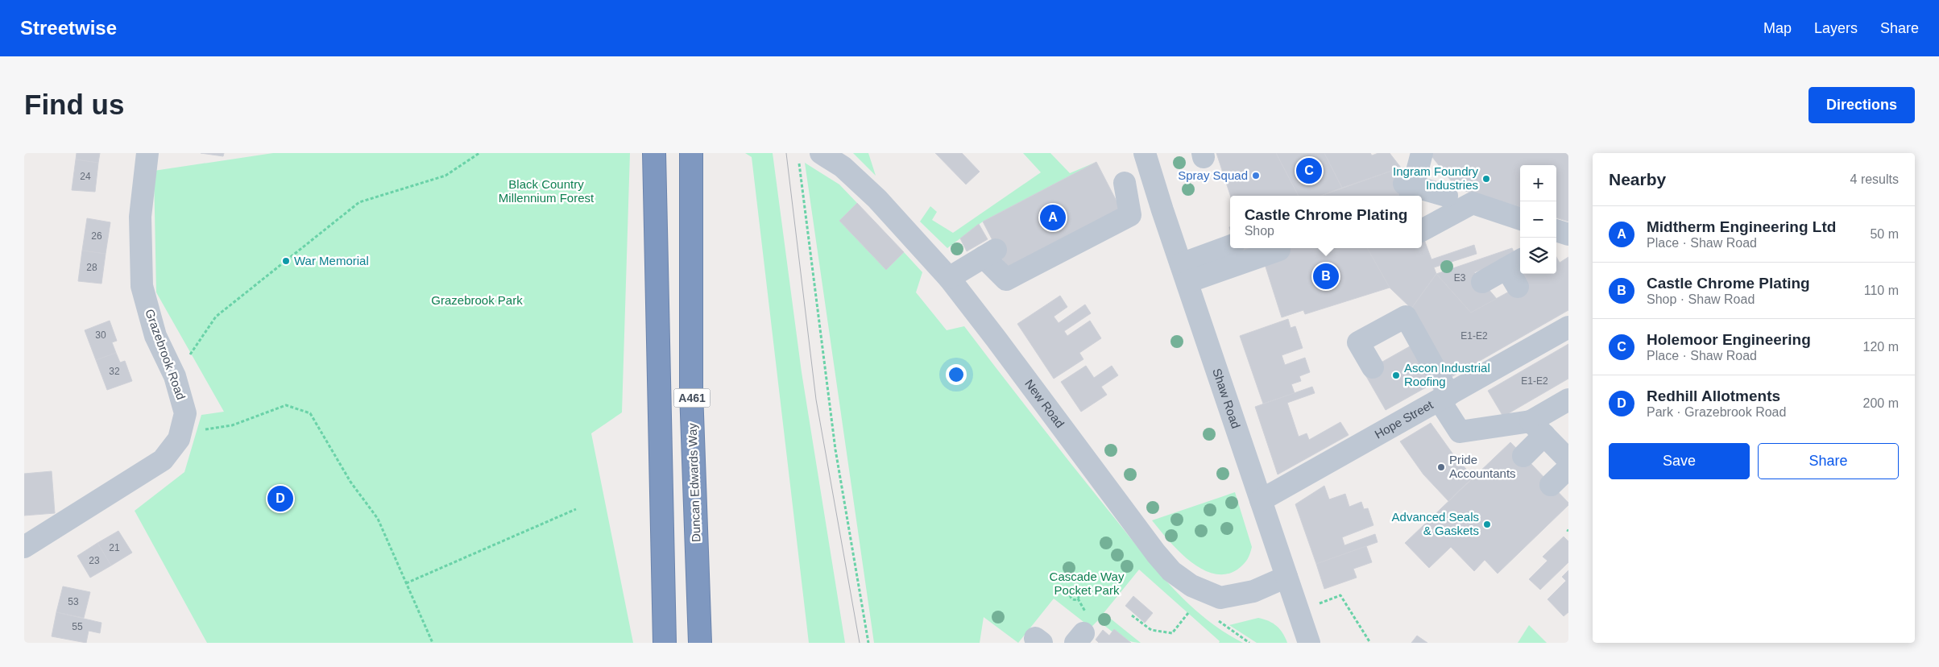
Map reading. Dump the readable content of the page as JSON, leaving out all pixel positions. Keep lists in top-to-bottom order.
{
  "streets": {
    "highway": ["A461", "Duncan Edwards Way"],
    "street": [
      "Grazebrook Road",
      "Shaw Road",
      "New Road",
      "Hope Street"
    ]
  },
  "crossings": [
    ["Shaw Road", "New Road"],
    ["Shaw Road", "Hope Street"]
  ],
  "parks": ["Black Country Millennium Forest", "Grazebrook Park", "Cascade Way Pocket Park"],
  "places": [
    "Spray Squad",
    "Ingram Foundry Industries",
    "War Memorial",
    "Ascon Industrial Roofing",
    "Pride Accountants",
    "Advanced Seals & Gaskets"
  ],
  "house_numbers": [
    "24",
    "26",
    "28",
    "E3",
    "30",
    "E1-E2",
    "32",
    "E1-E2",
    "21",
    "23",
    "53",
    "55"
  ],
  "page": {
    "header": "Streetwise",
    "nav": ["Map", "Layers", "Share"],
    "buttons": [
      "Directions",
      ["Save", "Share"]
    ],
    "title": "Find us",
    "heading": ["Nearby", "4 results"],
    "pins": [
      "C",
      "A",
      "B",
      "D"
    ],
    "map_buttons": ["+", "−"],
    "popup": ["Castle Chrome Plating", "Shop"],
    "list": [
      {
        "mark": "A",
        "name": "Midtherm Engineering Ltd",
        "note": "Place · Shaw Road",
        "value": "50 m"
      },
      {
        "mark": "B",
        "name": "Castle Chrome Plating",
        "note": "Shop · Shaw Road",
        "value": "110 m"
      },
      {
        "mark": "C",
        "name": "Holemoor Engineering",
        "note": "Place · Shaw Road",
        "value": "120 m"
      },
      {
        "mark": "D",
        "name": "Redhill Allotments",
        "note": "Park · Grazebrook Road",
        "value": "200 m"
      }
    ]
  }
}
